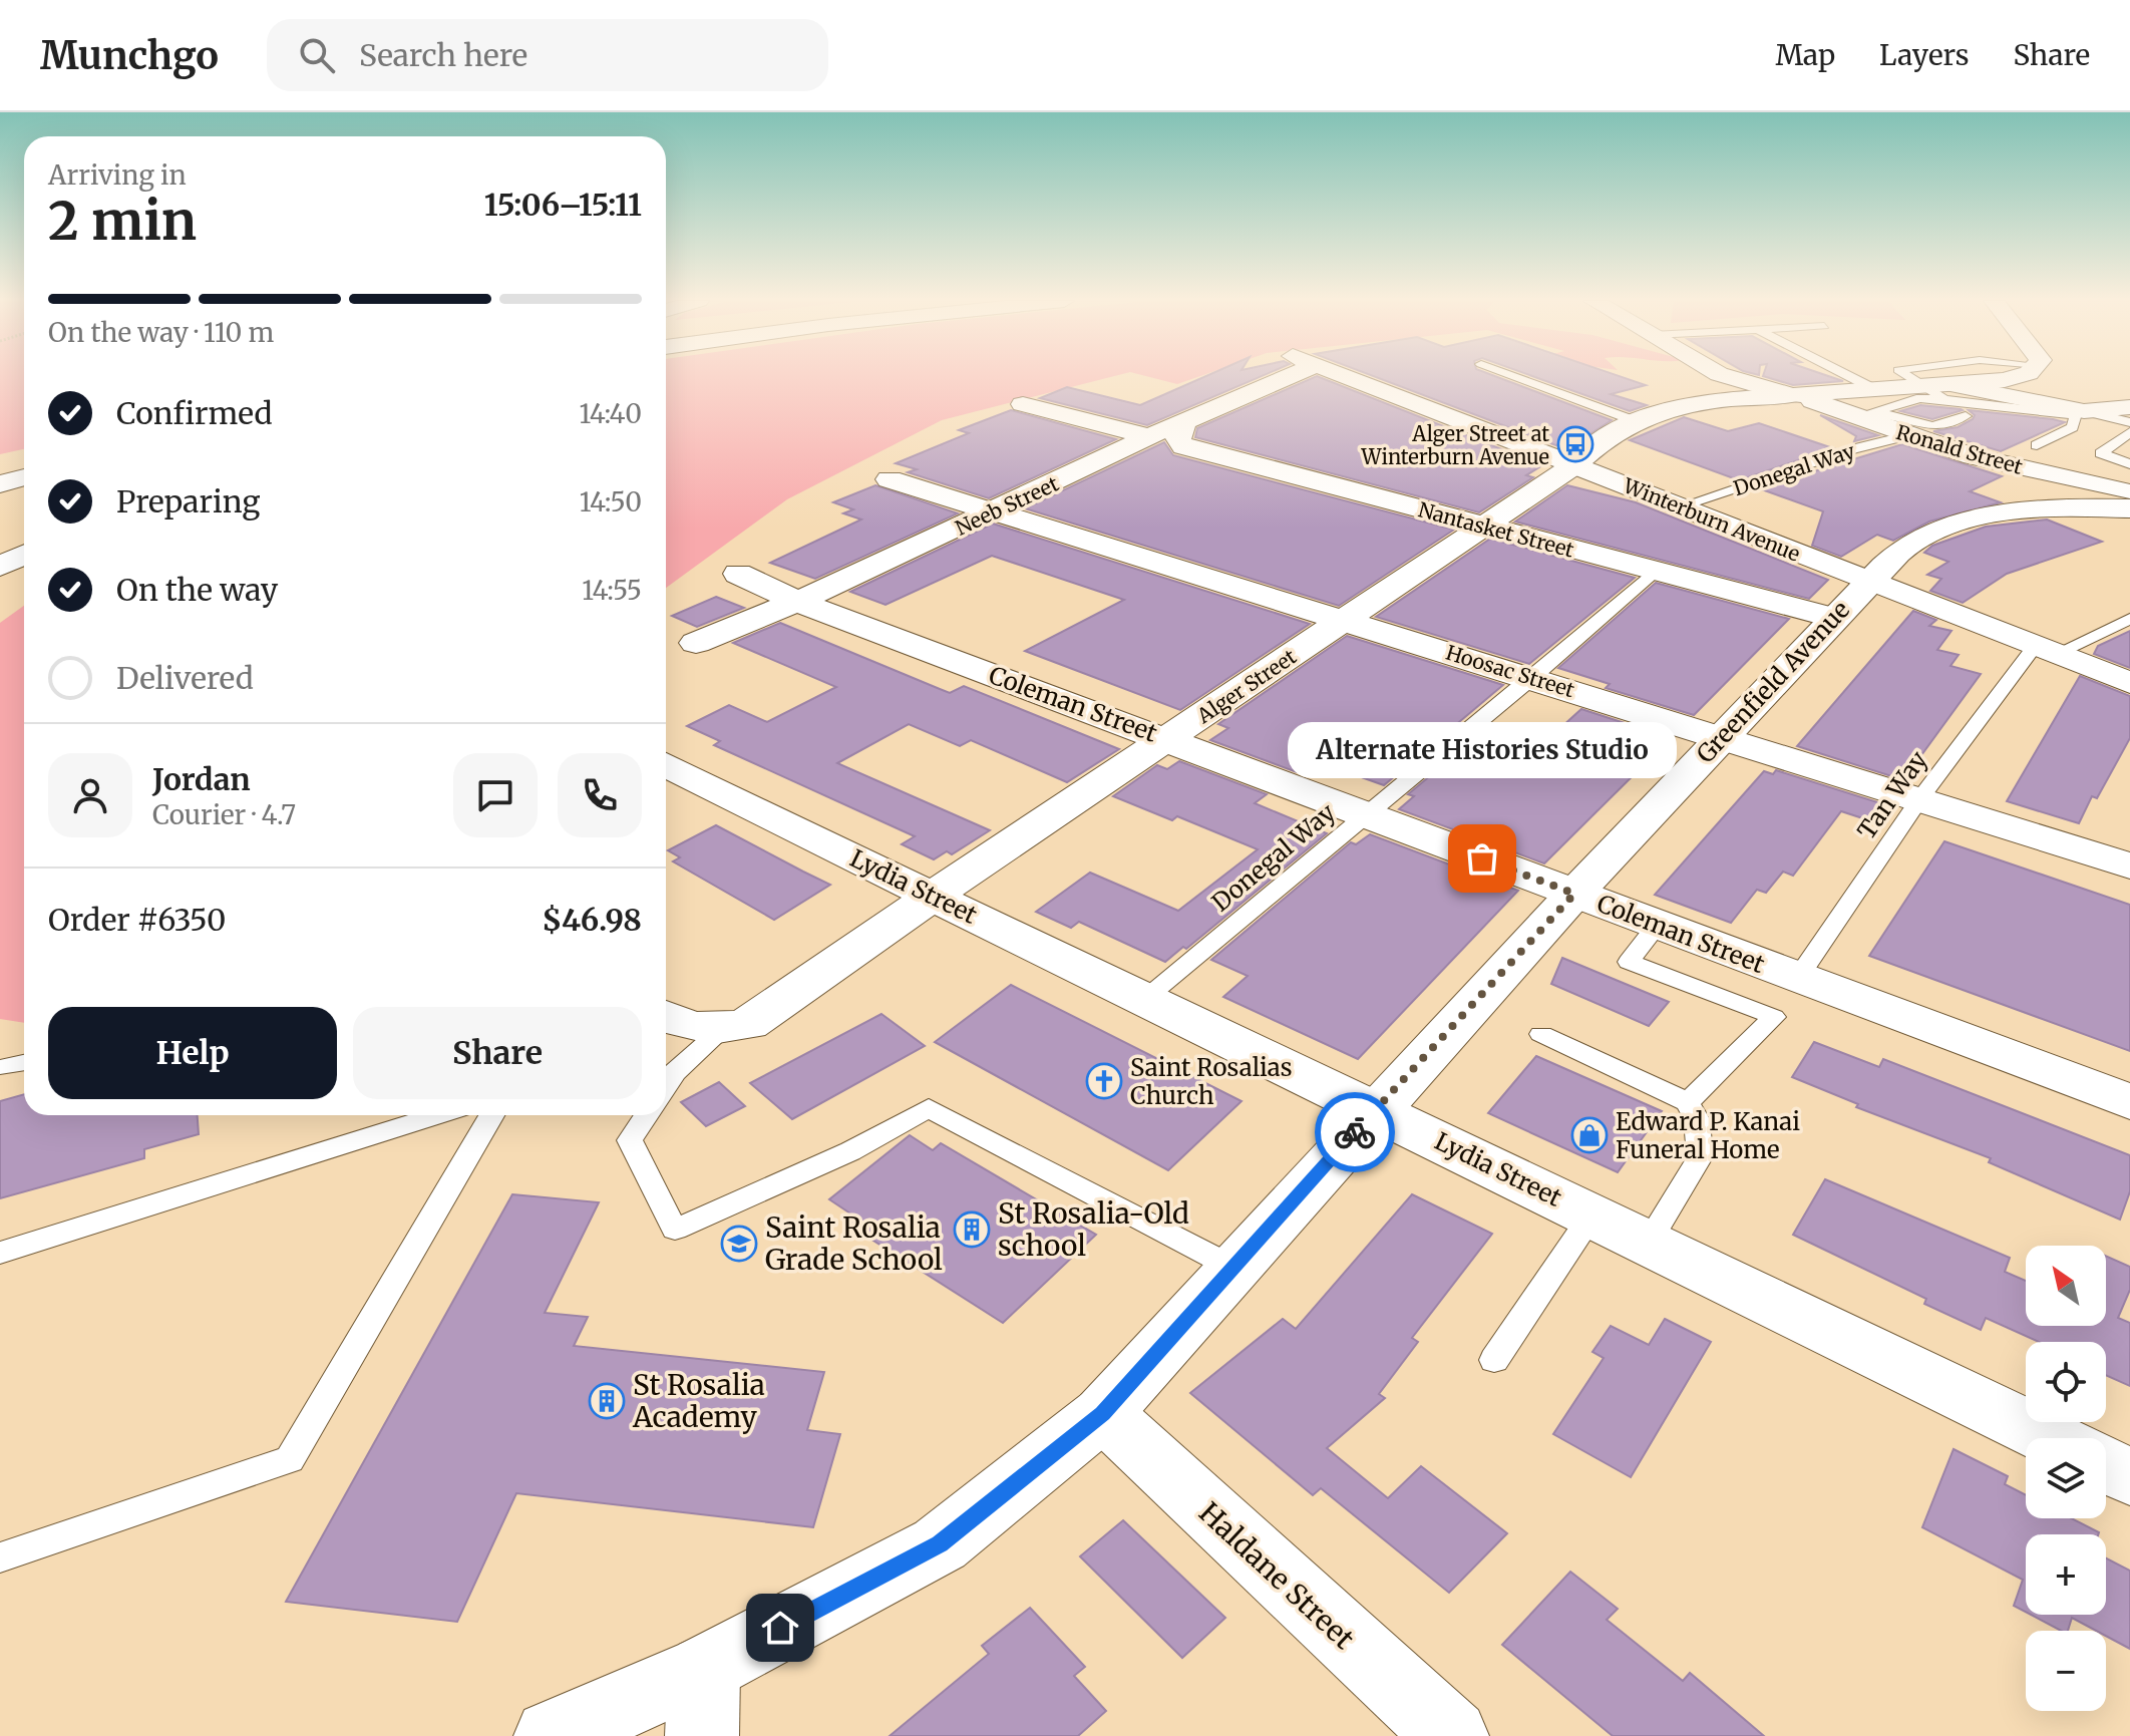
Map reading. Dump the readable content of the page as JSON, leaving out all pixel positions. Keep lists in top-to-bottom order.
{
  "streets": {
    "main road": [
      "Ronald Street",
      "Neeb Street",
      "Winterburn Avenue",
      "Nantasket Street",
      "Hoosac Street",
      "Greenfield Avenue",
      "Alger Street",
      "Coleman Street",
      "Lydia Street",
      "Haldane Street"
    ],
    "lane": ["Donegal Way", "Tan Way"]
  },
  "crossings": [
    ["Ronald Street", "Donegal Way"],
    ["Ronald Street", "Alger Street"],
    ["Donegal Way", "Winterburn Avenue"],
    ["Donegal Way", "Nantasket Street"],
    ["Donegal Way", "Hoosac Street"],
    ["Donegal Way", "Coleman Street"],
    ["Donegal Way", "Lydia Street"],
    ["Neeb Street", "Nantasket Street"],
    ["Neeb Street", "Hoosac Street"],
    ["Neeb Street", "Coleman Street"],
    ["Winterburn Avenue", "Greenfield Avenue"],
    ["Winterburn Avenue", "Alger Street"],
    ["Winterburn Avenue", "Tan Way"],
    ["Nantasket Street", "Greenfield Avenue"],
    ["Nantasket Street", "Alger Street"],
    ["Hoosac Street", "Greenfield Avenue"],
    ["Hoosac Street", "Alger Street"],
    ["Hoosac Street", "Tan Way"],
    ["Greenfield Avenue", "Coleman Street"],
    ["Greenfield Avenue", "Lydia Street"],
    ["Greenfield Avenue", "Haldane Street"],
    ["Alger Street", "Coleman Street"],
    ["Alger Street", "Lydia Street"],
    ["Coleman Street", "Tan Way"]
  ],
  "places": {
    "bus stop": ["Alger Street at Winterburn Avenue"],
    "other": ["Alternate Histories Studio"],
    "church": ["Saint Rosalias Church"],
    "shop": ["Edward P. Kanai Funeral Home"],
    "building": ["St Rosalia-Old school", "St Rosalia Academy"],
    "school or university": ["Saint Rosalia Grade School"]
  },
  "north": "top left",
  "page": {
    "header": "Munchgo",
    "search": "Search here",
    "nav": ["Map", "Layers", "Share"],
    "heading": ["2 min", "Arriving in", "15:06–15:11"],
    "panel": [
      "Jordan",
      "Courier · 4.7",
      "Order #6350",
      "$46.98"
    ],
    "bar": "On the way · 110 m",
    "list": [
      ["Confirmed", "14:40"],
      ["Preparing", "14:50"],
      ["On the way", "14:55"],
      "Delivered"
    ],
    "bubble": "Alternate Histories Studio",
    "buttons": ["Help", "Share"],
    "map_buttons": ["+", "−"]
  }
}
